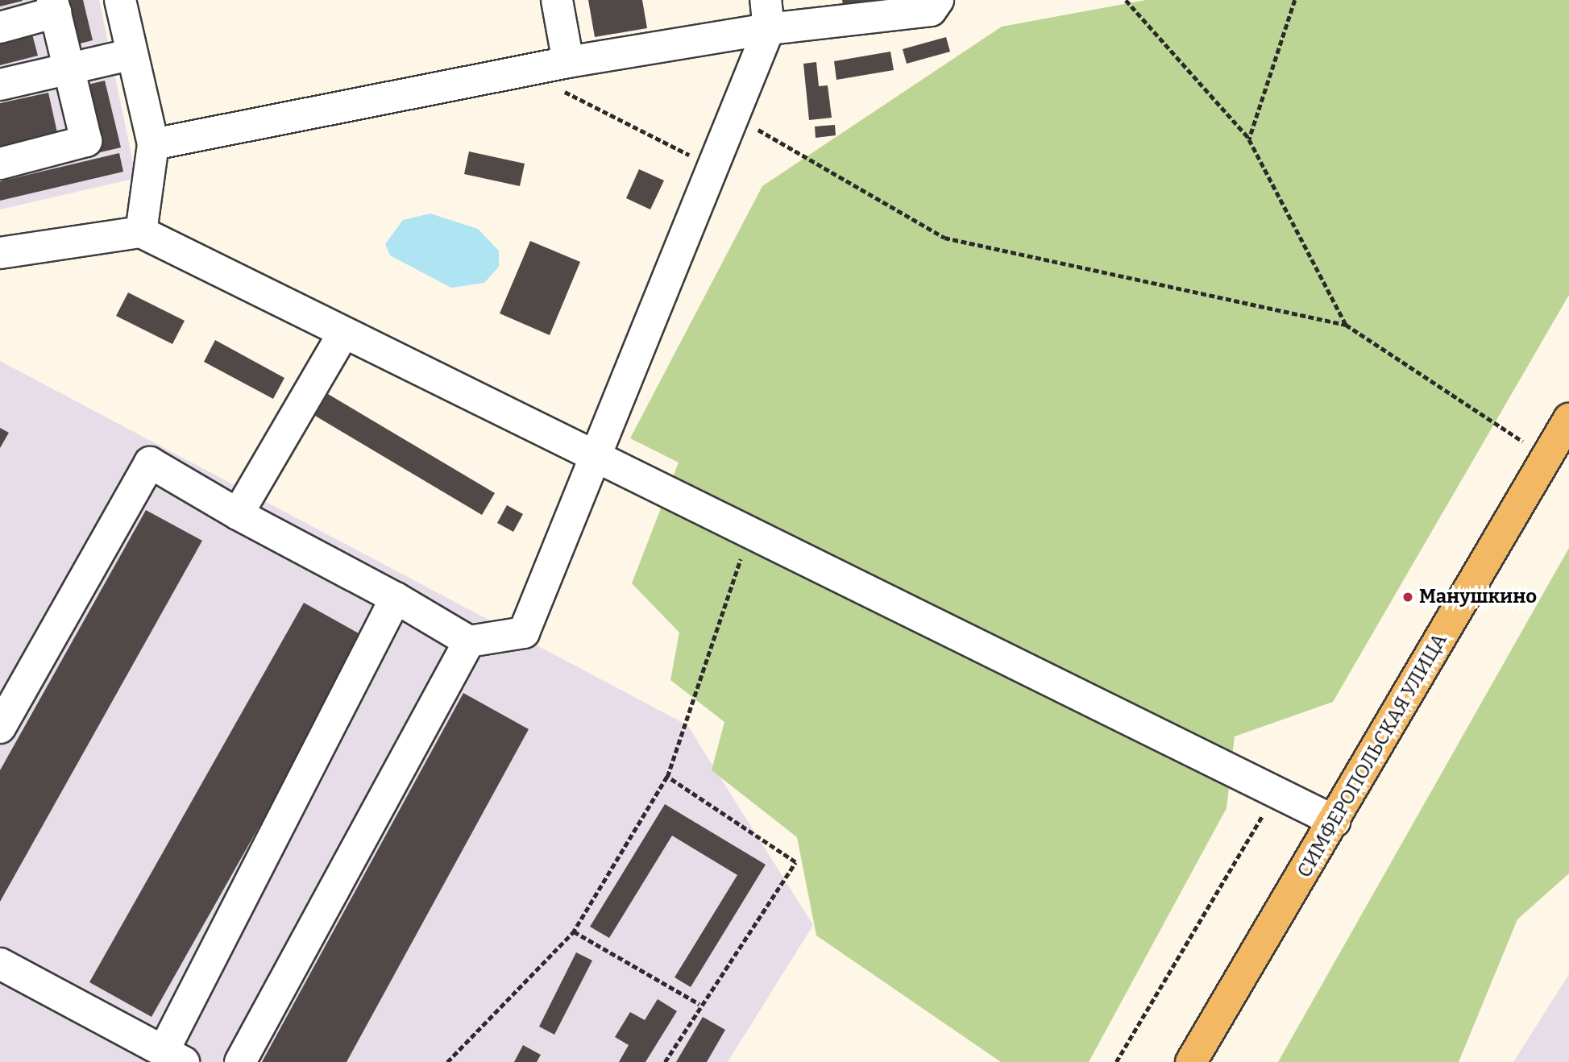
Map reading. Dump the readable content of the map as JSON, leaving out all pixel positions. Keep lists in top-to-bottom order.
{
  "streets": {
    "main road": ["СИМФЕРОПОЛЬСКАЯ УЛИЦА"]
  },
  "places": ["Манушкино"]
}
